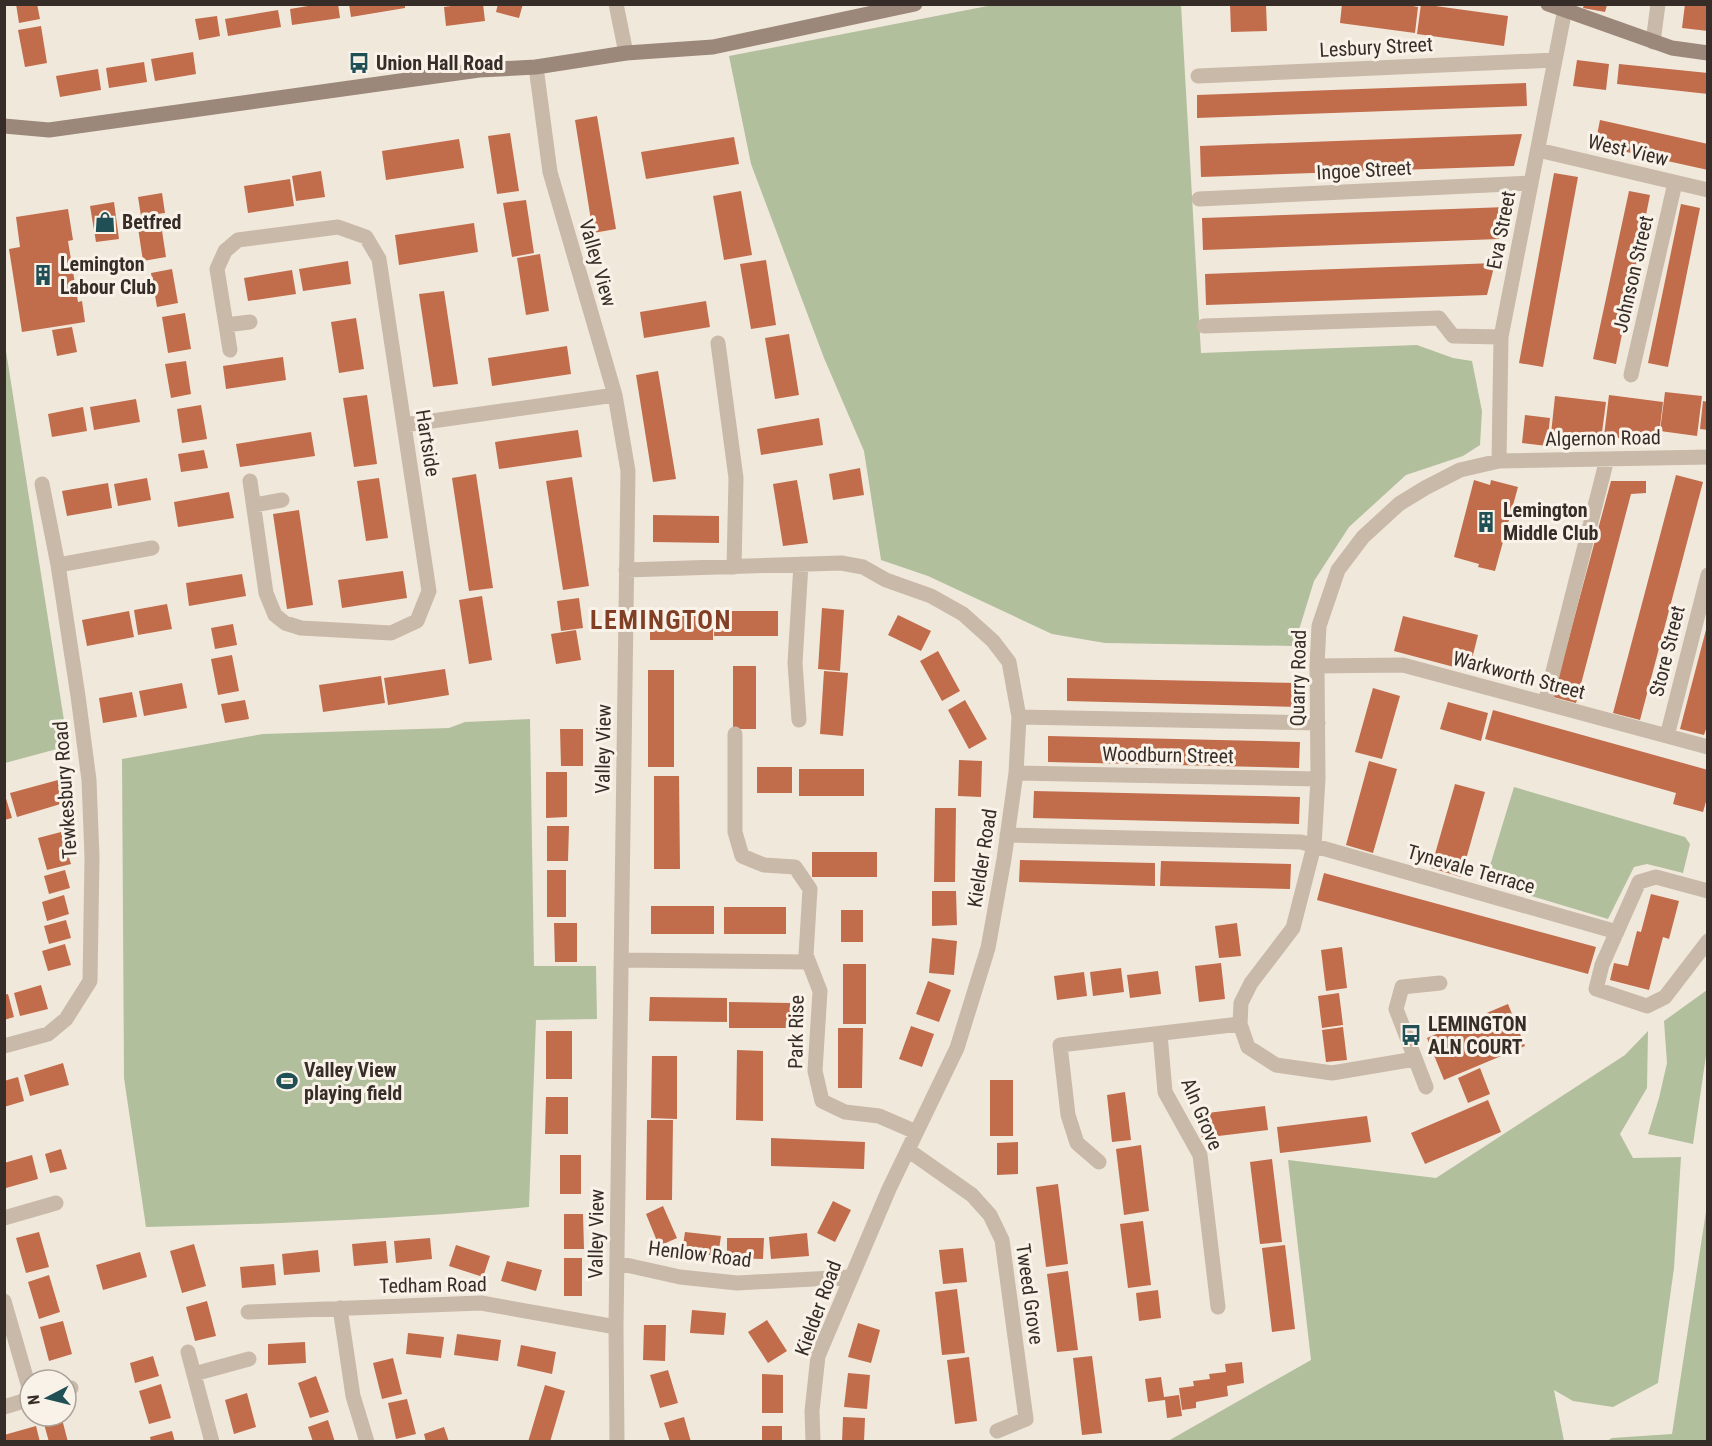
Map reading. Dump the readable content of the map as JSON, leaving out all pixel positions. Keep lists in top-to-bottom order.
{
  "streets": {
    "street": [
      "Lesbury Street",
      "West View",
      "Ingoe Street",
      "Eva Street",
      "Valley View",
      "Johnson Street",
      "Algernon Road",
      "Hartside",
      "Store Street",
      "Warkworth Street",
      "Quarry Road",
      "Woodburn Street",
      "Tewkesbury Road",
      "Kielder Road",
      "Tynevale Terrace",
      "Park Rise",
      "Aln Grove",
      "Henlow Road",
      "Tedham Road",
      "Tweed Grove"
    ]
  },
  "crossings": [
    ["Lesbury Street", "Eva Street"],
    ["West View", "Eva Street"],
    ["West View", "Johnson Street"],
    ["Ingoe Street", "Eva Street"],
    ["Eva Street", "Algernon Road"],
    ["Eva Street", "Quarry Road"],
    ["Valley View", "Kielder Road"],
    ["Valley View", "Henlow Road"],
    ["Valley View", "Tedham Road"],
    ["Algernon Road", "Quarry Road"],
    ["Store Street", "Warkworth Street"],
    ["Warkworth Street", "Quarry Road"],
    ["Quarry Road", "Woodburn Street"],
    ["Quarry Road", "Tynevale Terrace"],
    ["Woodburn Street", "Kielder Road"],
    ["Kielder Road", "Tynevale Terrace"],
    ["Kielder Road", "Park Rise"],
    ["Kielder Road", "Henlow Road"],
    ["Kielder Road", "Tweed Grove"]
  ],
  "districts": ["LEMINGTON"],
  "places": {
    "bus stop": ["Union Hall Road", "LEMINGTON ALN COURT"],
    "shop": ["Betfred"],
    "building": ["Lemington Labour Club", "Lemington Middle Club"],
    "sports": ["Valley View playing field"]
  },
  "north": "left"
}
